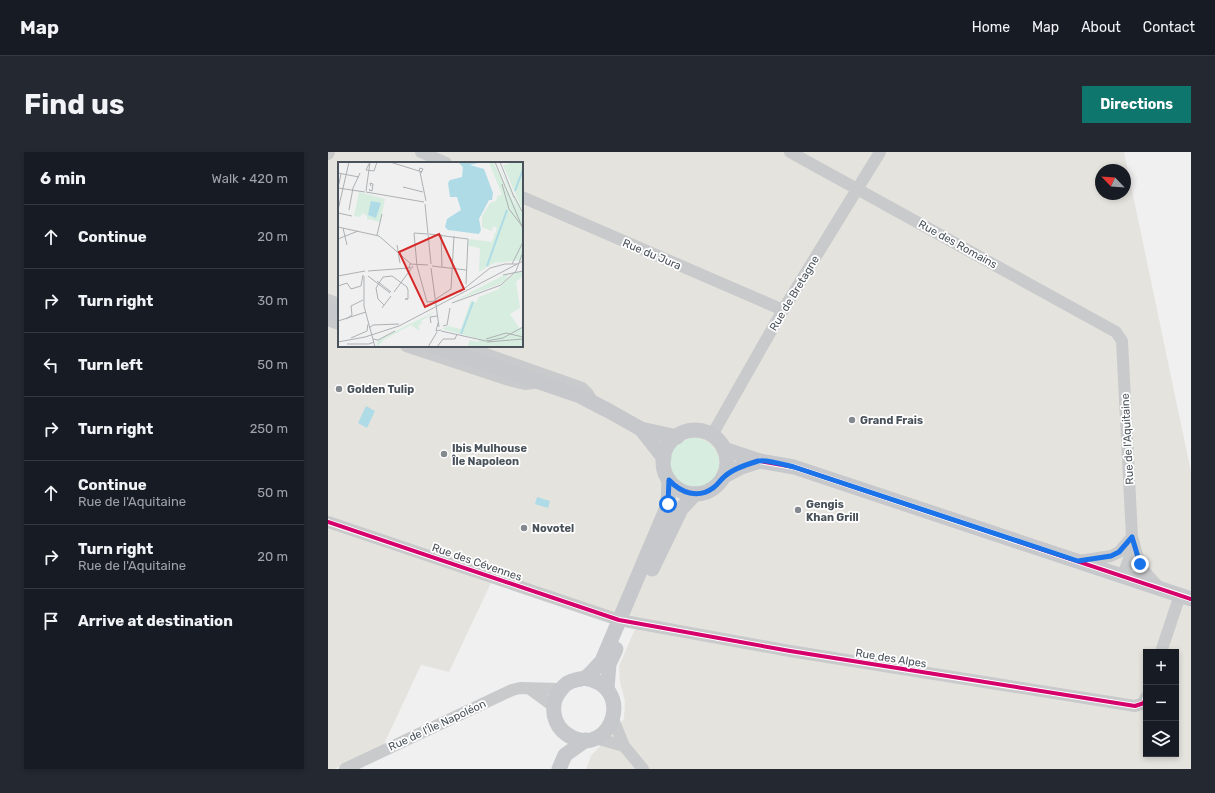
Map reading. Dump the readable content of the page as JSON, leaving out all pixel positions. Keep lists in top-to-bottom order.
{
  "streets": {
    "street": [
      "Rue des Romains",
      "Rue du Jura",
      "Rue de Bretagne",
      "Rue de l'Aquitaine",
      "Rue des Cévennes",
      "Rue des Alpes",
      "Rue de l'Île Napoléon"
    ]
  },
  "crossings": [
    ["Rue des Romains", "Rue de Bretagne"],
    ["Rue des Romains", "Rue de l'Aquitaine"],
    ["Rue du Jura", "Rue de Bretagne"],
    ["Rue des Cévennes", "Rue des Alpes"]
  ],
  "places": [
    "Golden Tulip",
    "Grand Frais",
    "Ibis Mulhouse Île Napoleon",
    "Gengis Khan Grill",
    "Novotel"
  ],
  "north": "top left",
  "page": {
    "header": "Map",
    "nav": [
      "Home",
      "Map",
      "About",
      "Contact"
    ],
    "buttons": "Directions",
    "title": "Find us",
    "heading": ["6 min", "Walk · 420 m"],
    "list": [
      ["Continue", "20 m"],
      ["Turn right", "30 m"],
      ["Turn left", "50 m"],
      ["Turn right", "250 m"],
      ["Continue", "Rue de l'Aquitaine", "50 m"],
      ["Turn right", "Rue de l'Aquitaine", "20 m"],
      "Arrive at destination"
    ],
    "map_buttons": ["+", "−"]
  }
}
